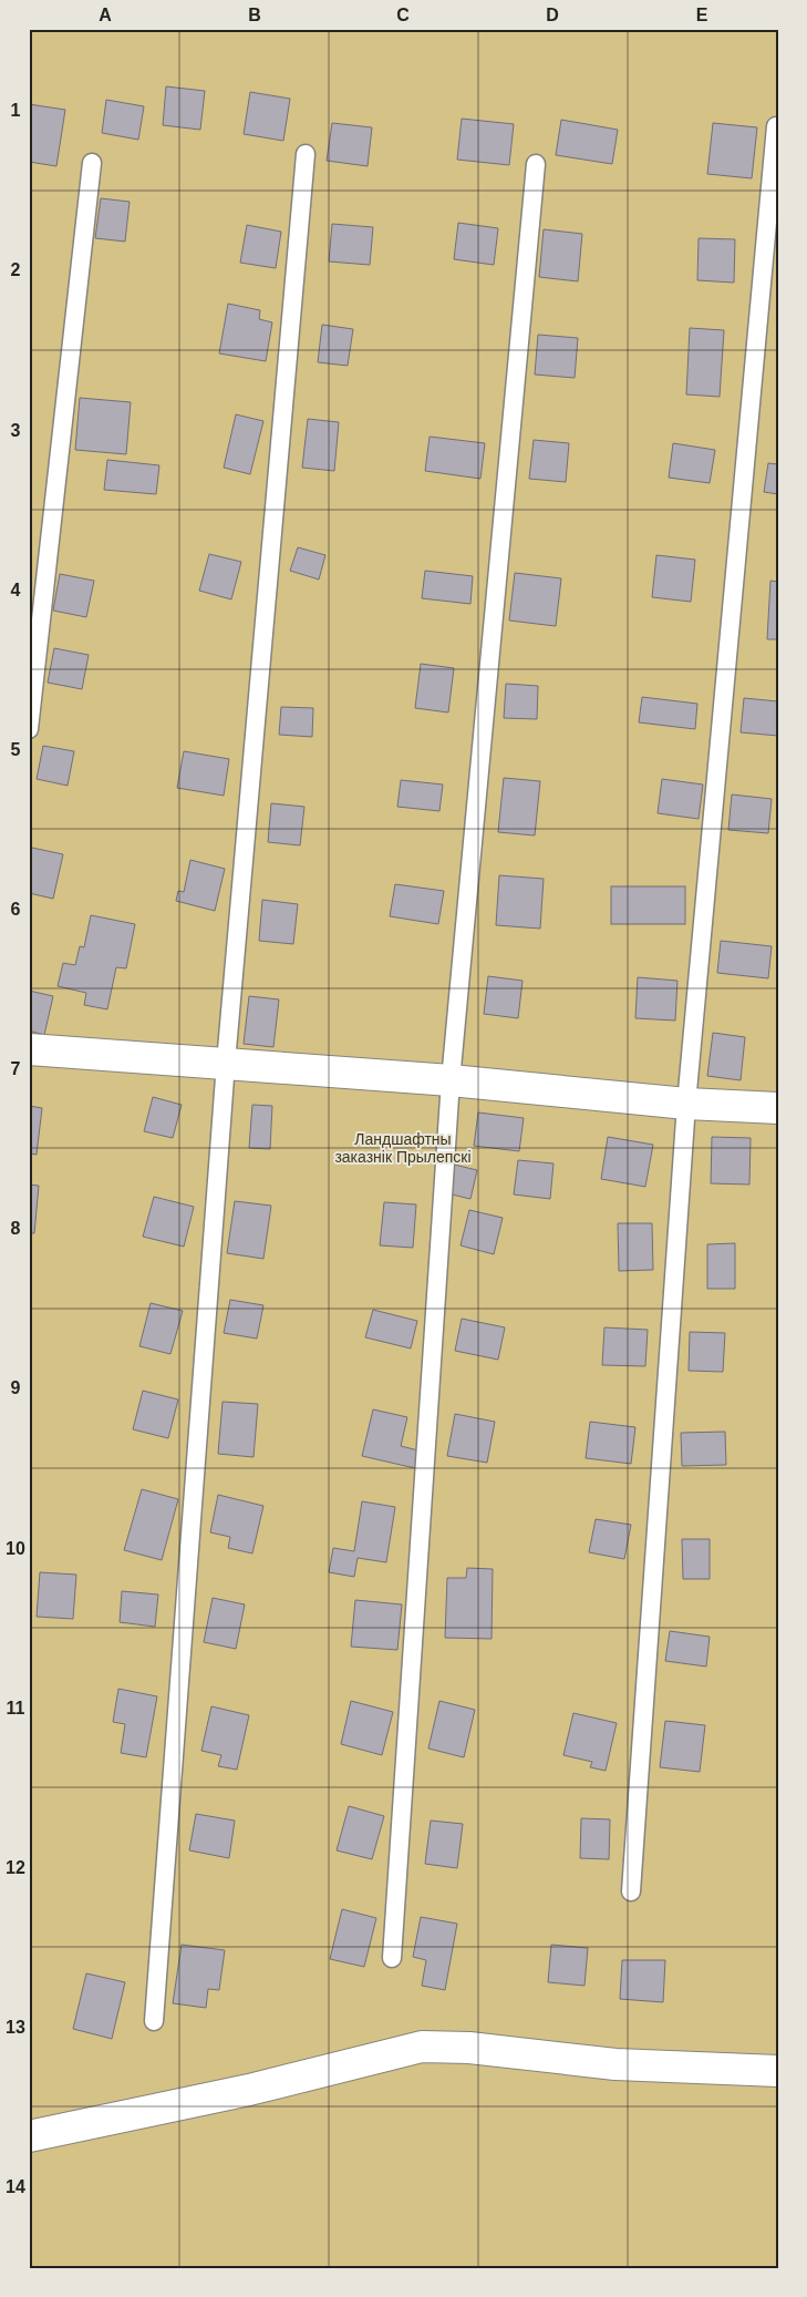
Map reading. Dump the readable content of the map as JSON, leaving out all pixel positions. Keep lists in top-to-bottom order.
{
  "parks": ["Ландшафтны заказнік Прылепскі"],
  "grid": {
    "columns": [
      "A",
      "B",
      "C",
      "D",
      "E"
    ],
    "rows": [
      "1",
      "2",
      "3",
      "4",
      "5",
      "6",
      "7",
      "8",
      "9",
      "10",
      "11",
      "12",
      "13",
      "14"
    ]
  }
}
